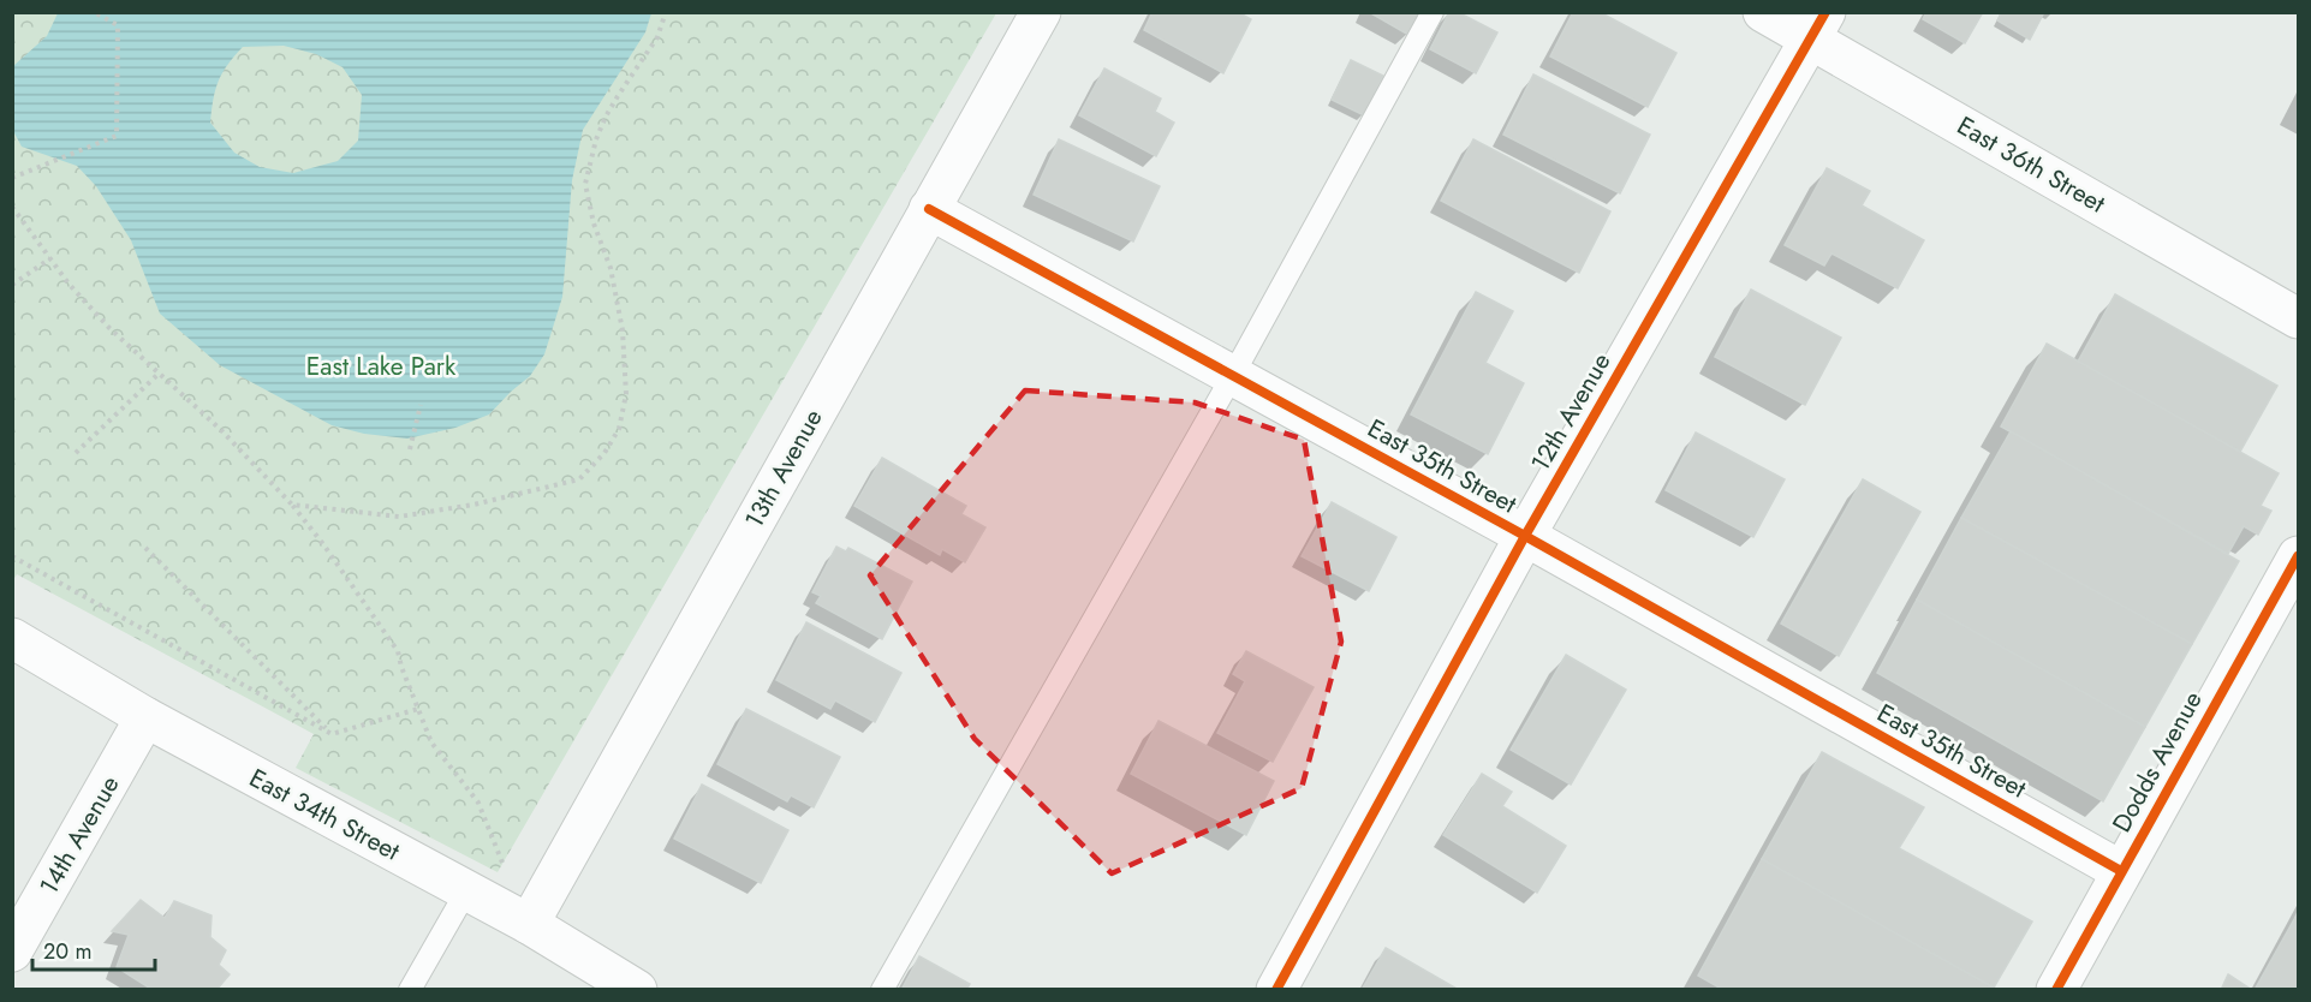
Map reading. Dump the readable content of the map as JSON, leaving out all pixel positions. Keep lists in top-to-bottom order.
{
  "streets": {
    "street": [
      "East 36th Street",
      "12th Avenue",
      "East 35th Street",
      "13th Avenue",
      "Dodds Avenue",
      "East 34th Street",
      "14th Avenue"
    ]
  },
  "crossings": [
    ["East 36th Street", "12th Avenue"],
    ["12th Avenue", "East 35th Street"],
    ["East 35th Street", "13th Avenue"],
    ["East 35th Street", "Dodds Avenue"],
    ["13th Avenue", "East 34th Street"],
    ["East 34th Street", "14th Avenue"]
  ],
  "parks": ["East Lake Park"],
  "scale_bar": "20 m"
}
